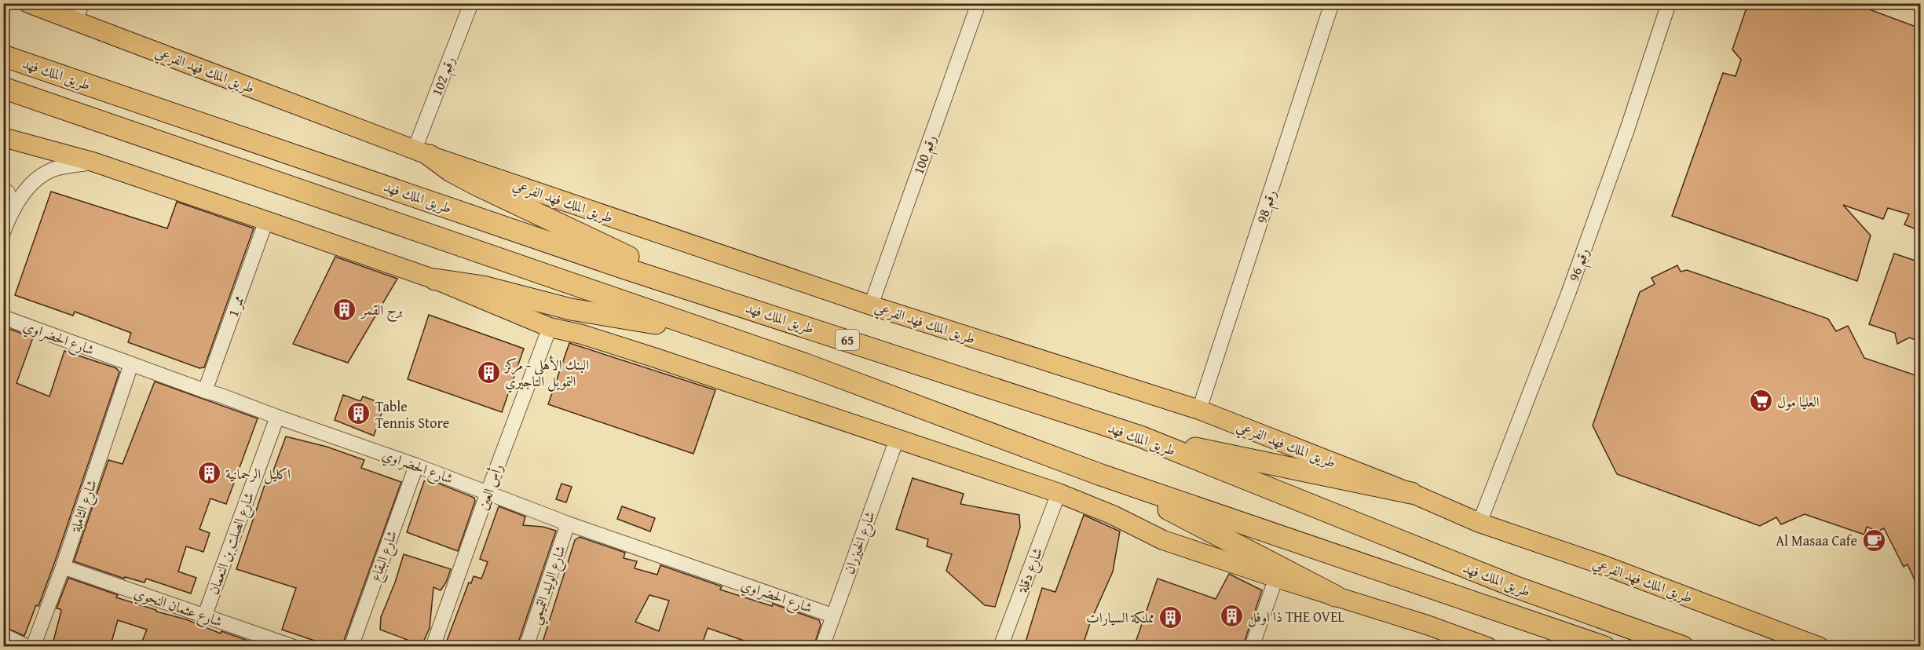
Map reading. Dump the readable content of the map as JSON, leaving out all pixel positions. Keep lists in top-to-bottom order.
{
  "streets": {
    "highway": ["طريق الملك فهد", "65"],
    "main road": ["طريق الملك فهد الفرعي"],
    "street": [
      "رقم 102",
      "رقم 100",
      "رقم 98",
      "رقم 96",
      "ممر 1",
      "شارع الحضراوي",
      "رأس العين",
      "شارع الثاملة",
      "شارع الخيزران",
      "شارع الصلت بن النعمان",
      "شارع البقاع",
      "شارع دقلة",
      "شارع الوليد التميمي",
      "شارع عثمان النحوي"
    ]
  },
  "crossings": [
    ["طريق الملك فهد الفرعي", "رقم 102"],
    ["طريق الملك فهد الفرعي", "رقم 100"],
    ["طريق الملك فهد الفرعي", "رقم 98"],
    ["طريق الملك فهد الفرعي", "رقم 96"],
    ["ممر 1", "شارع الحضراوي"],
    ["شارع الحضراوي", "رأس العين"],
    ["شارع الحضراوي", "شارع الثاملة"],
    ["شارع الحضراوي", "شارع الخيزران"],
    ["شارع الحضراوي", "شارع الصلت بن النعمان"],
    ["شارع الحضراوي", "شارع البقاع"],
    ["شارع الحضراوي", "شارع الوليد التميمي"],
    ["شارع الثاملة", "شارع عثمان النحوي"],
    ["شارع الصلت بن النعمان", "شارع عثمان النحوي"]
  ],
  "places": {
    "building": [
      "برج القمر",
      "البنك الأهلي - مركز التمويل التاجيري",
      "Table Tennis Store",
      "اكليل الرحمانية",
      "ذا اوفل THE OVEL",
      "مملكة السيارات"
    ],
    "supermarket": ["العليا مول"],
    "cafe": ["Al Masaa Cafe"]
  }
}
